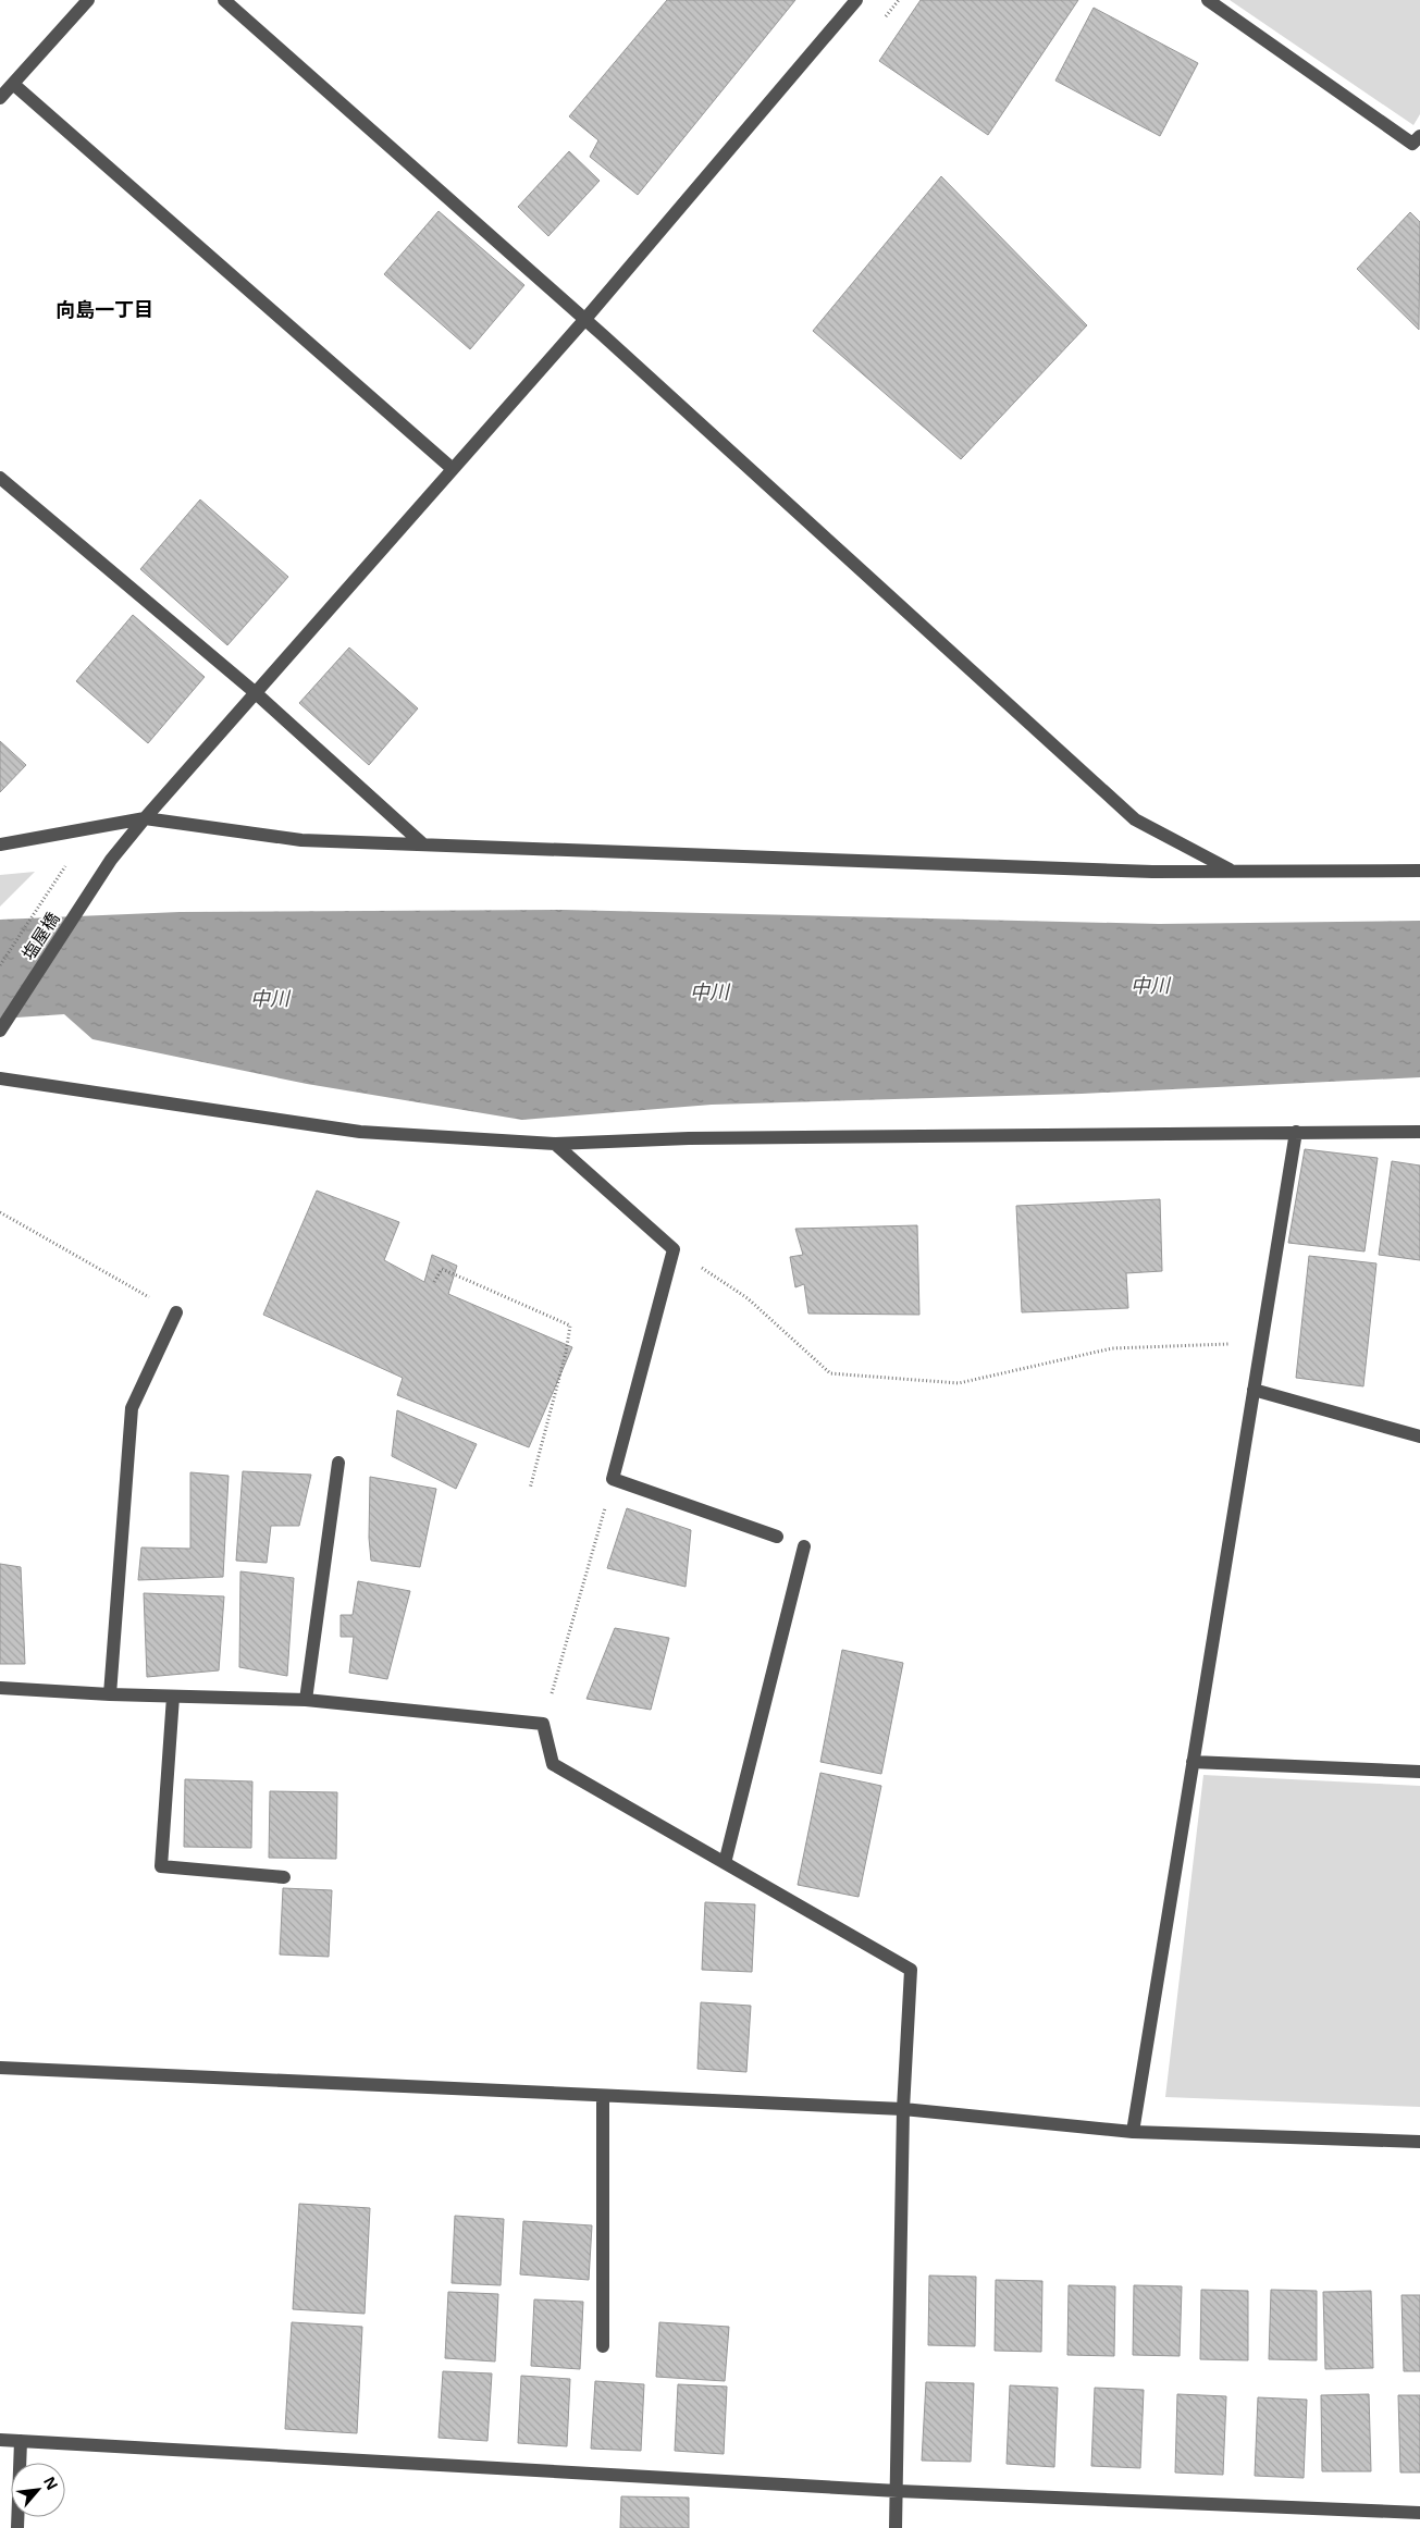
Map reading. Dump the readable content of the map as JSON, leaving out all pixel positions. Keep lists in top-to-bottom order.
{
  "streets": {
    "street": ["塩屋橋"]
  },
  "districts": ["向島一丁目"],
  "water": ["中川"],
  "north": "top right"
}
